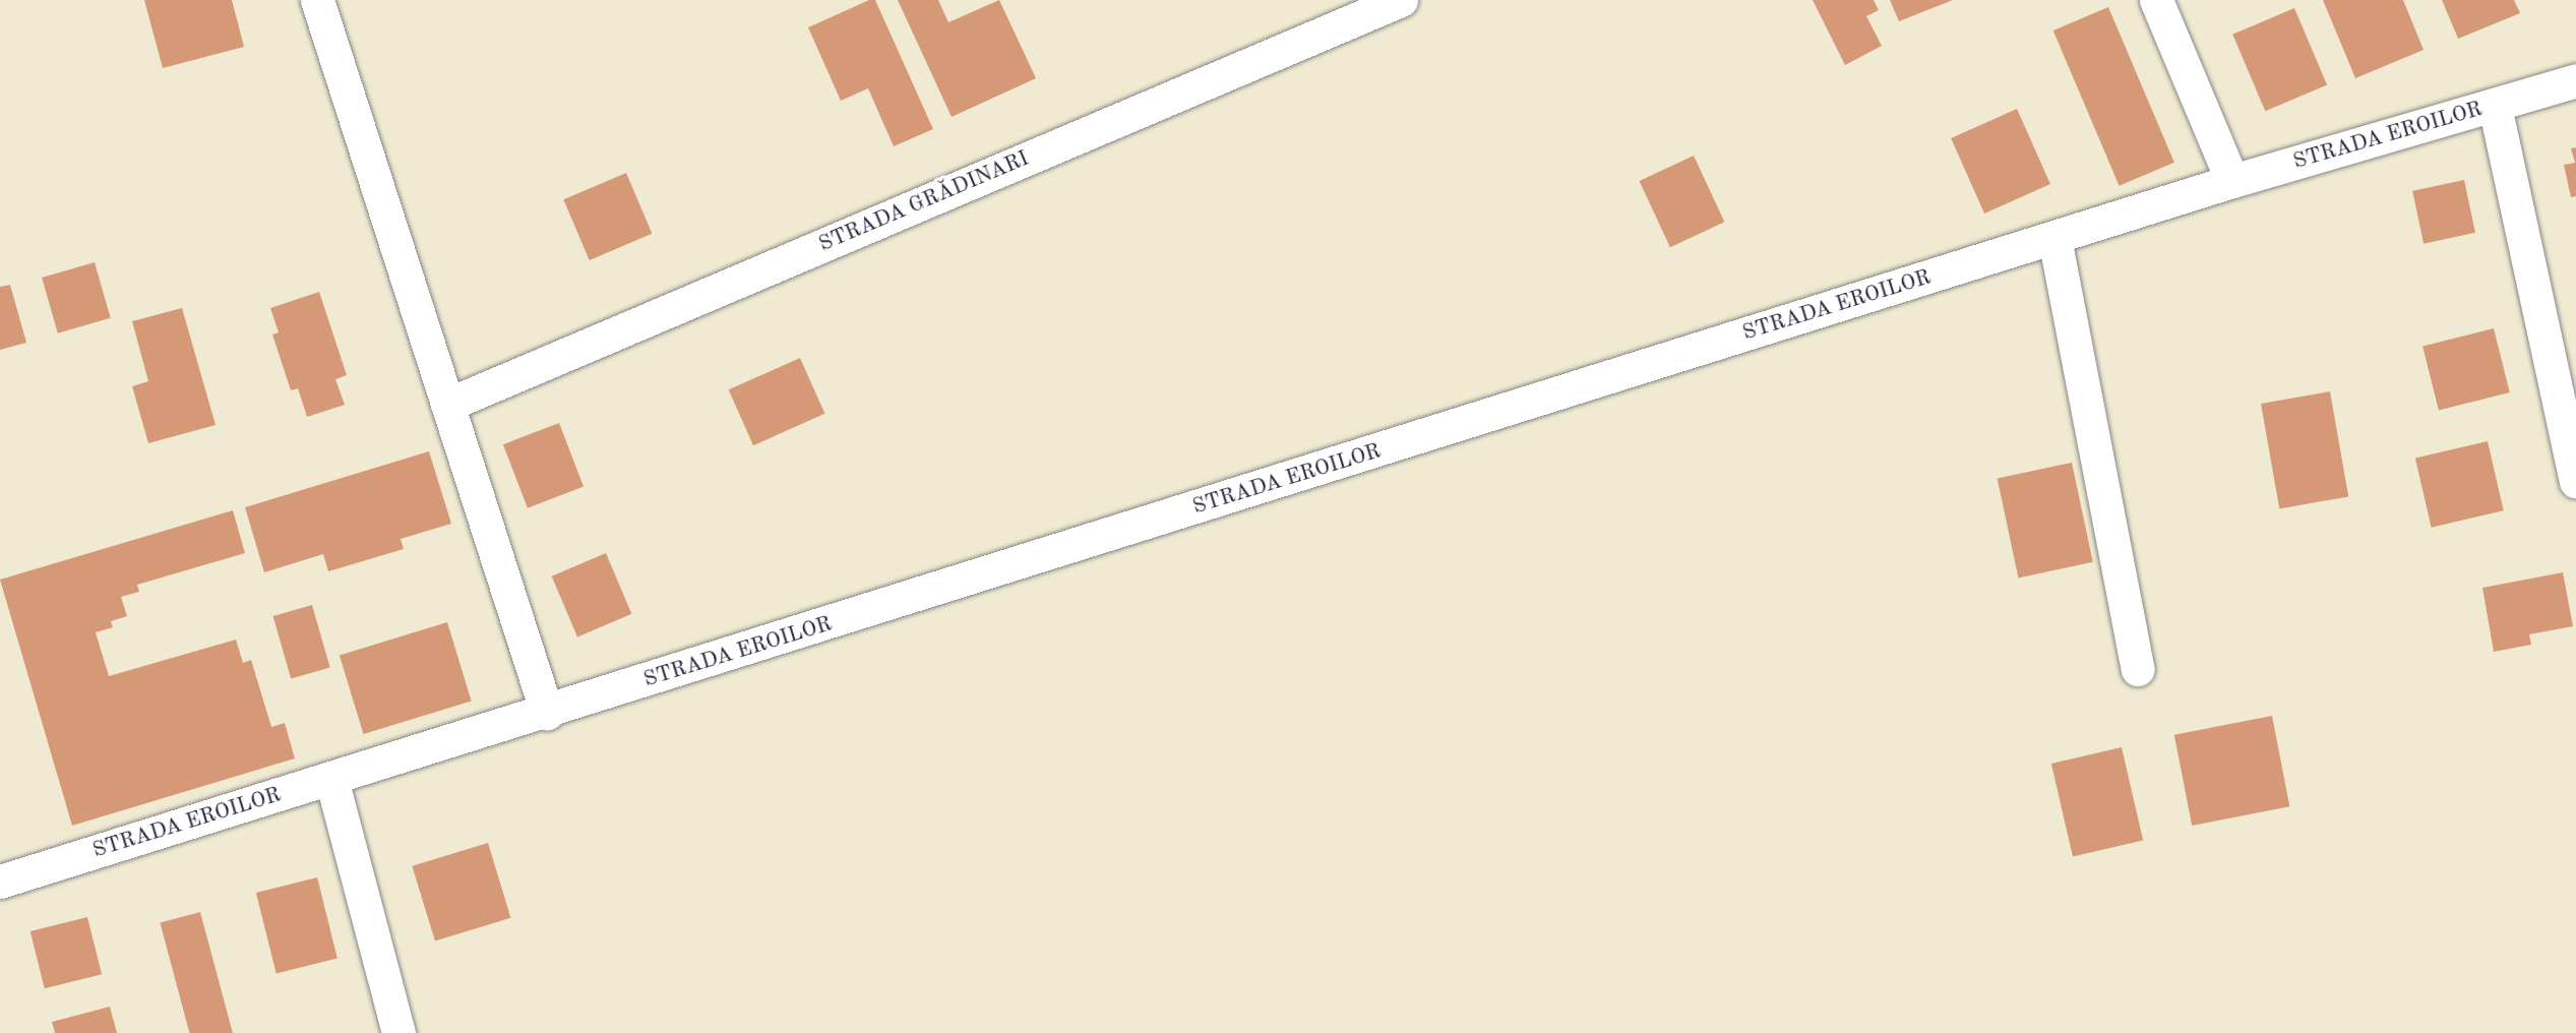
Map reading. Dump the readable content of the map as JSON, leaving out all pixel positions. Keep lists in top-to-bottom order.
{
  "streets": {
    "street": ["STRADA EROILOR", "STRADA GRĂDINARI"]
  }
}
